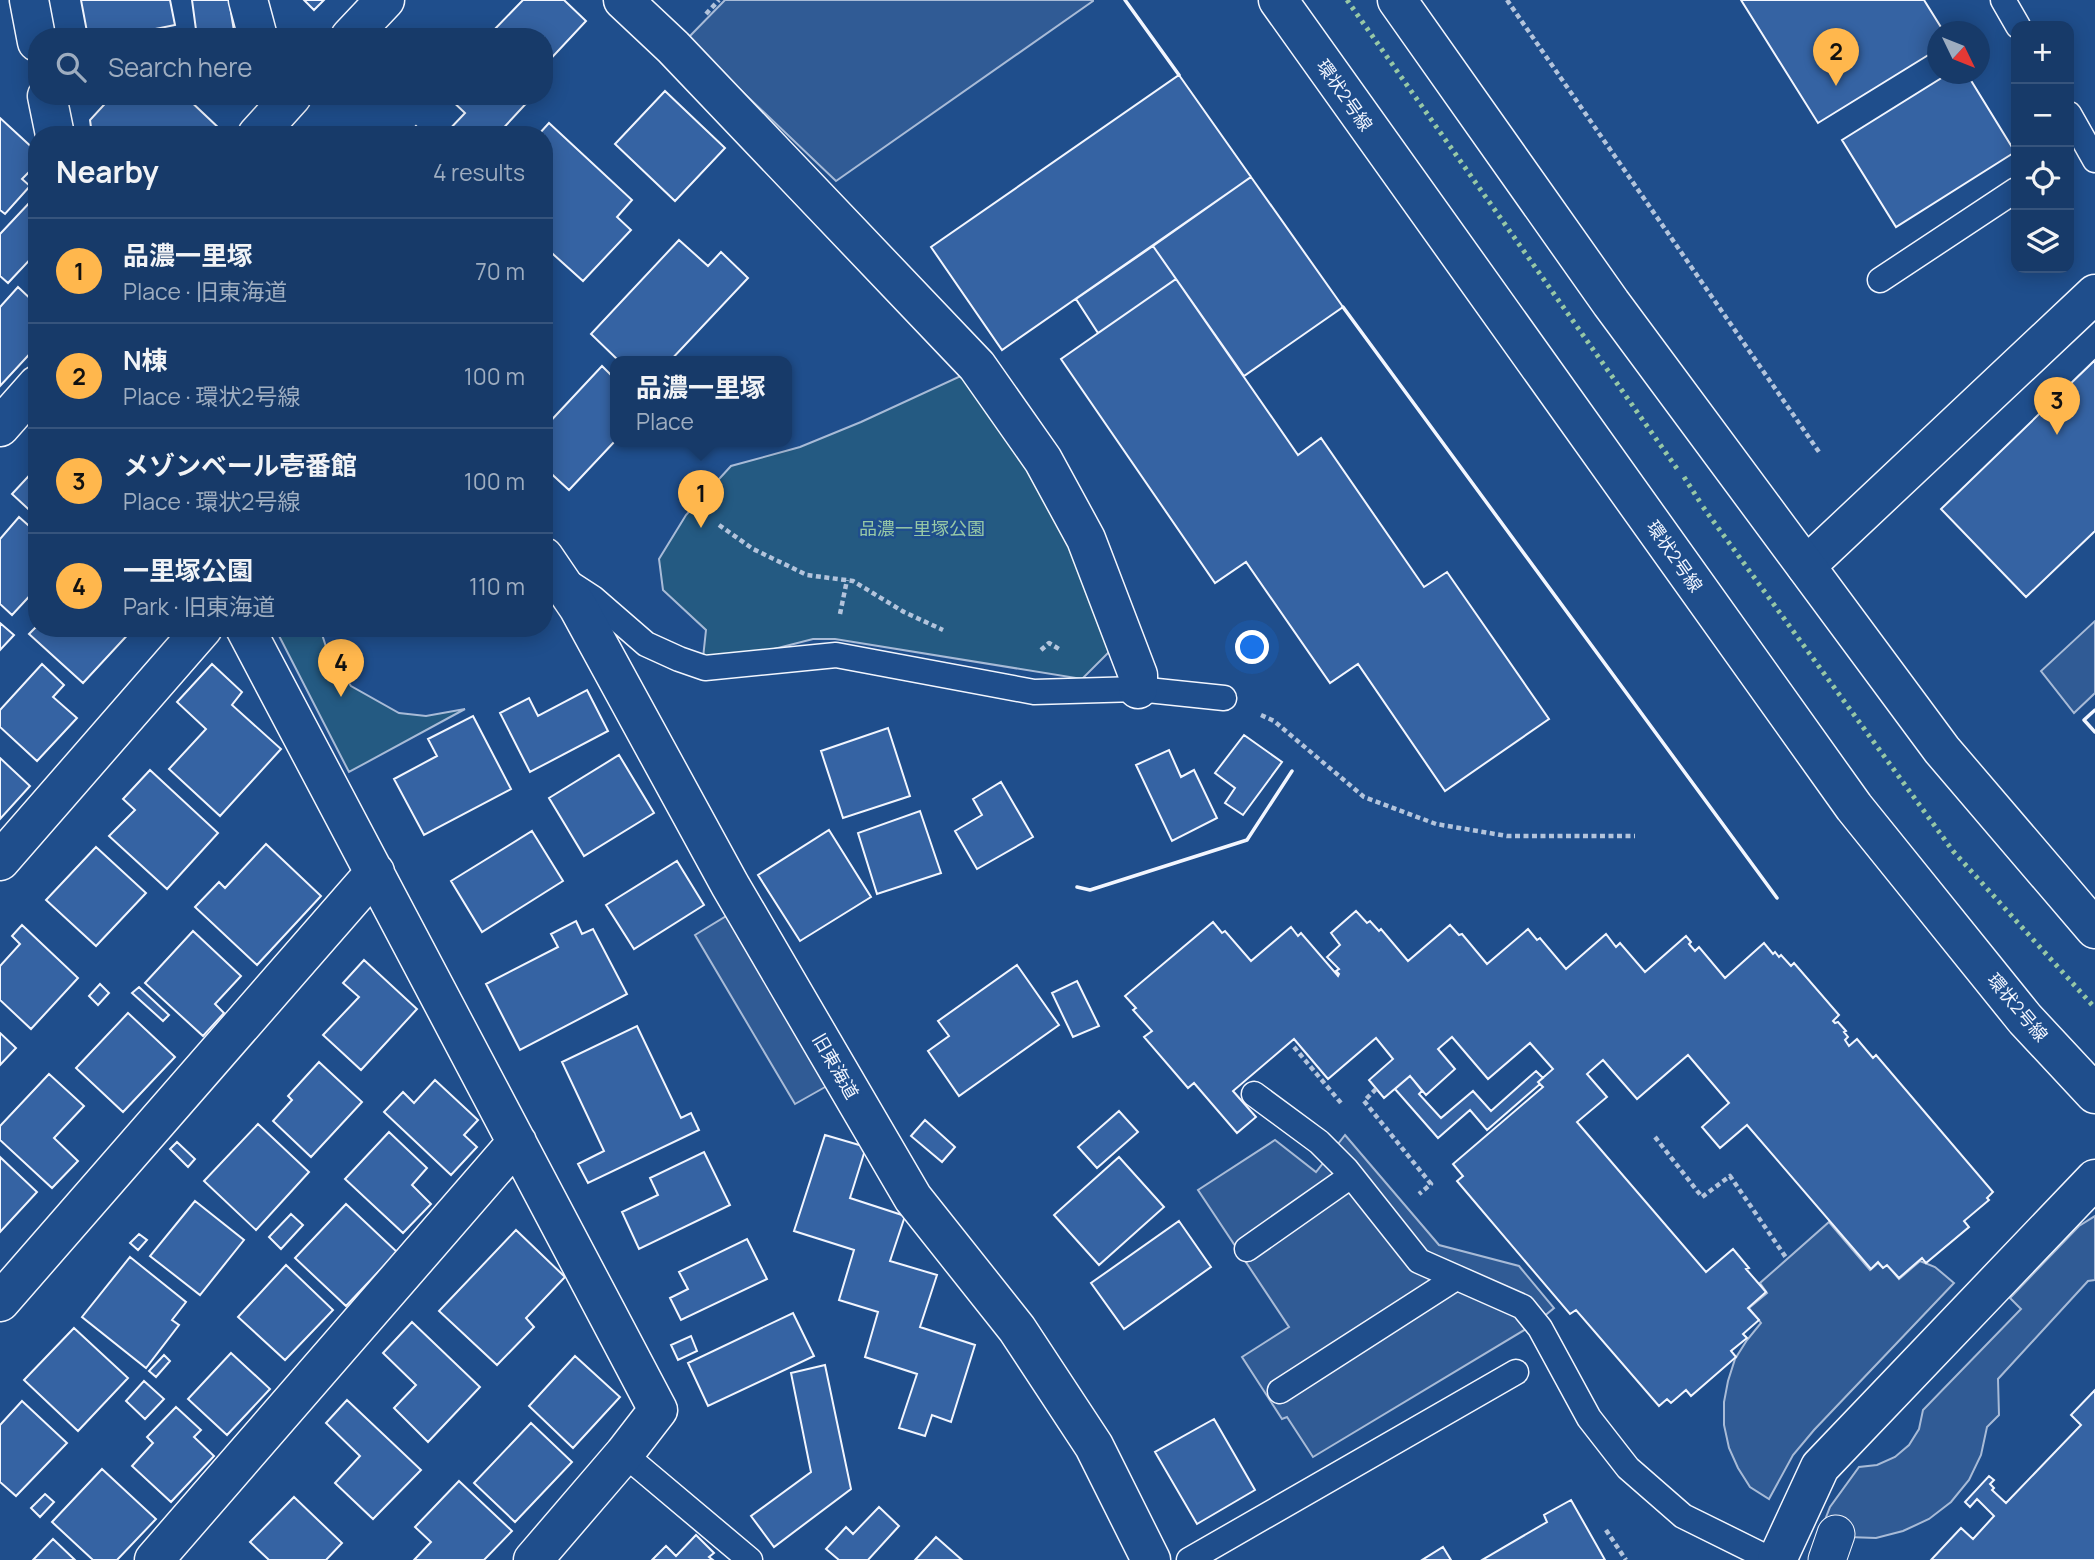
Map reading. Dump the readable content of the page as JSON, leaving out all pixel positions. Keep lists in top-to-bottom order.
{
  "streets": {
    "street": ["環状2号線", "旧東海道"]
  },
  "parks": ["品濃一里塚公園"],
  "north": "bottom right",
  "page": {
    "map_buttons": ["+", "−"],
    "pins": [
      "2",
      "3",
      "1",
      "4"
    ],
    "search": "Search here",
    "heading": ["Nearby", "4 results"],
    "list": [
      {
        "mark": "1",
        "name": "品濃一里塚",
        "note": "Place · 旧東海道",
        "value": "70 m"
      },
      {
        "mark": "2",
        "name": "N棟",
        "note": "Place · 環状2号線",
        "value": "100 m"
      },
      {
        "mark": "3",
        "name": "メゾンベール壱番館",
        "note": "Place · 環状2号線",
        "value": "100 m"
      },
      {
        "mark": "4",
        "name": "一里塚公園",
        "note": "Park · 旧東海道",
        "value": "110 m"
      }
    ],
    "popup": ["品濃一里塚", "Place"]
  }
}
